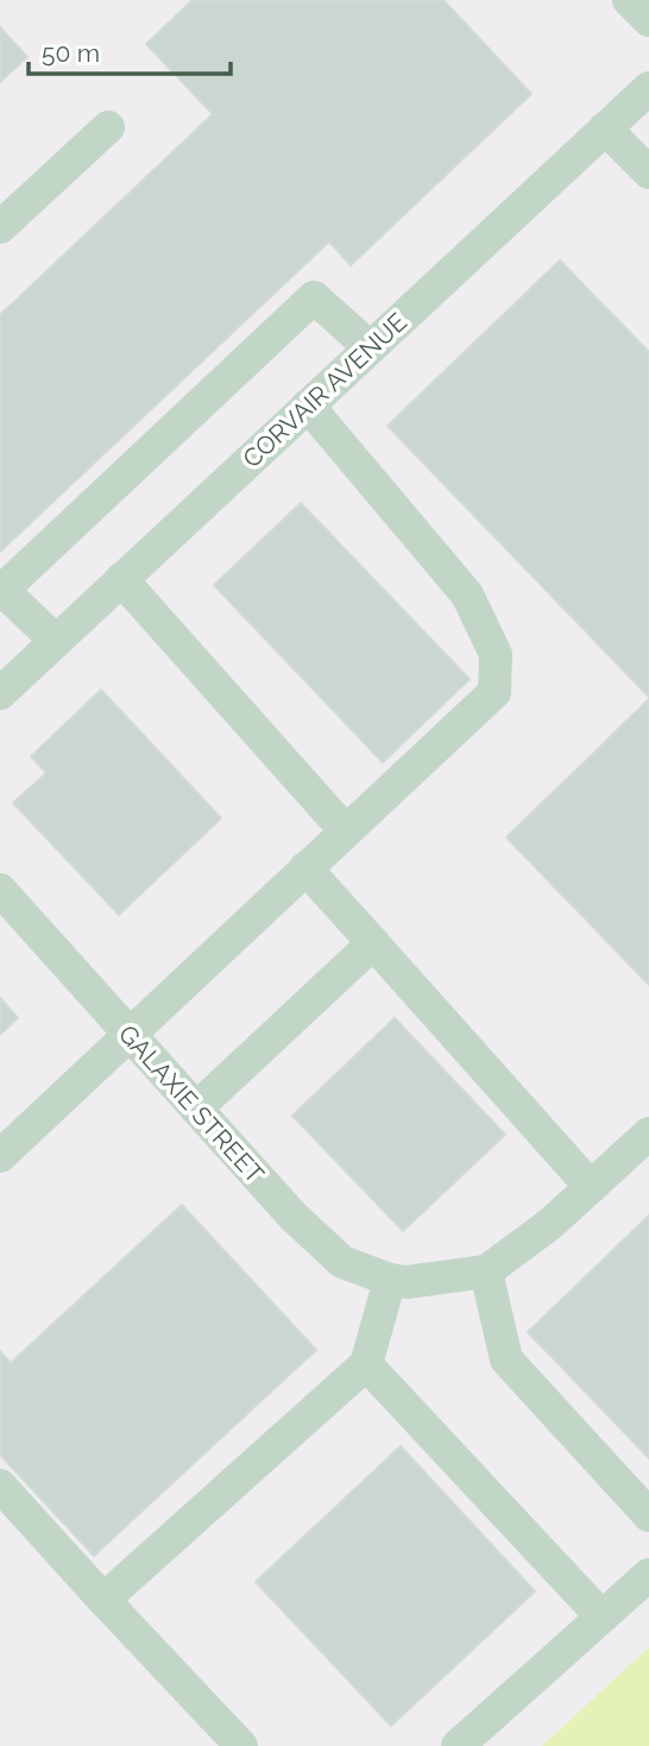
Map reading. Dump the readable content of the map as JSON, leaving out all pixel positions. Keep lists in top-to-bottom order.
{
  "streets": {
    "street": ["CORVAIR AVENUE", "GALAXIE STREET"]
  },
  "scale_bar": "50 m"
}
